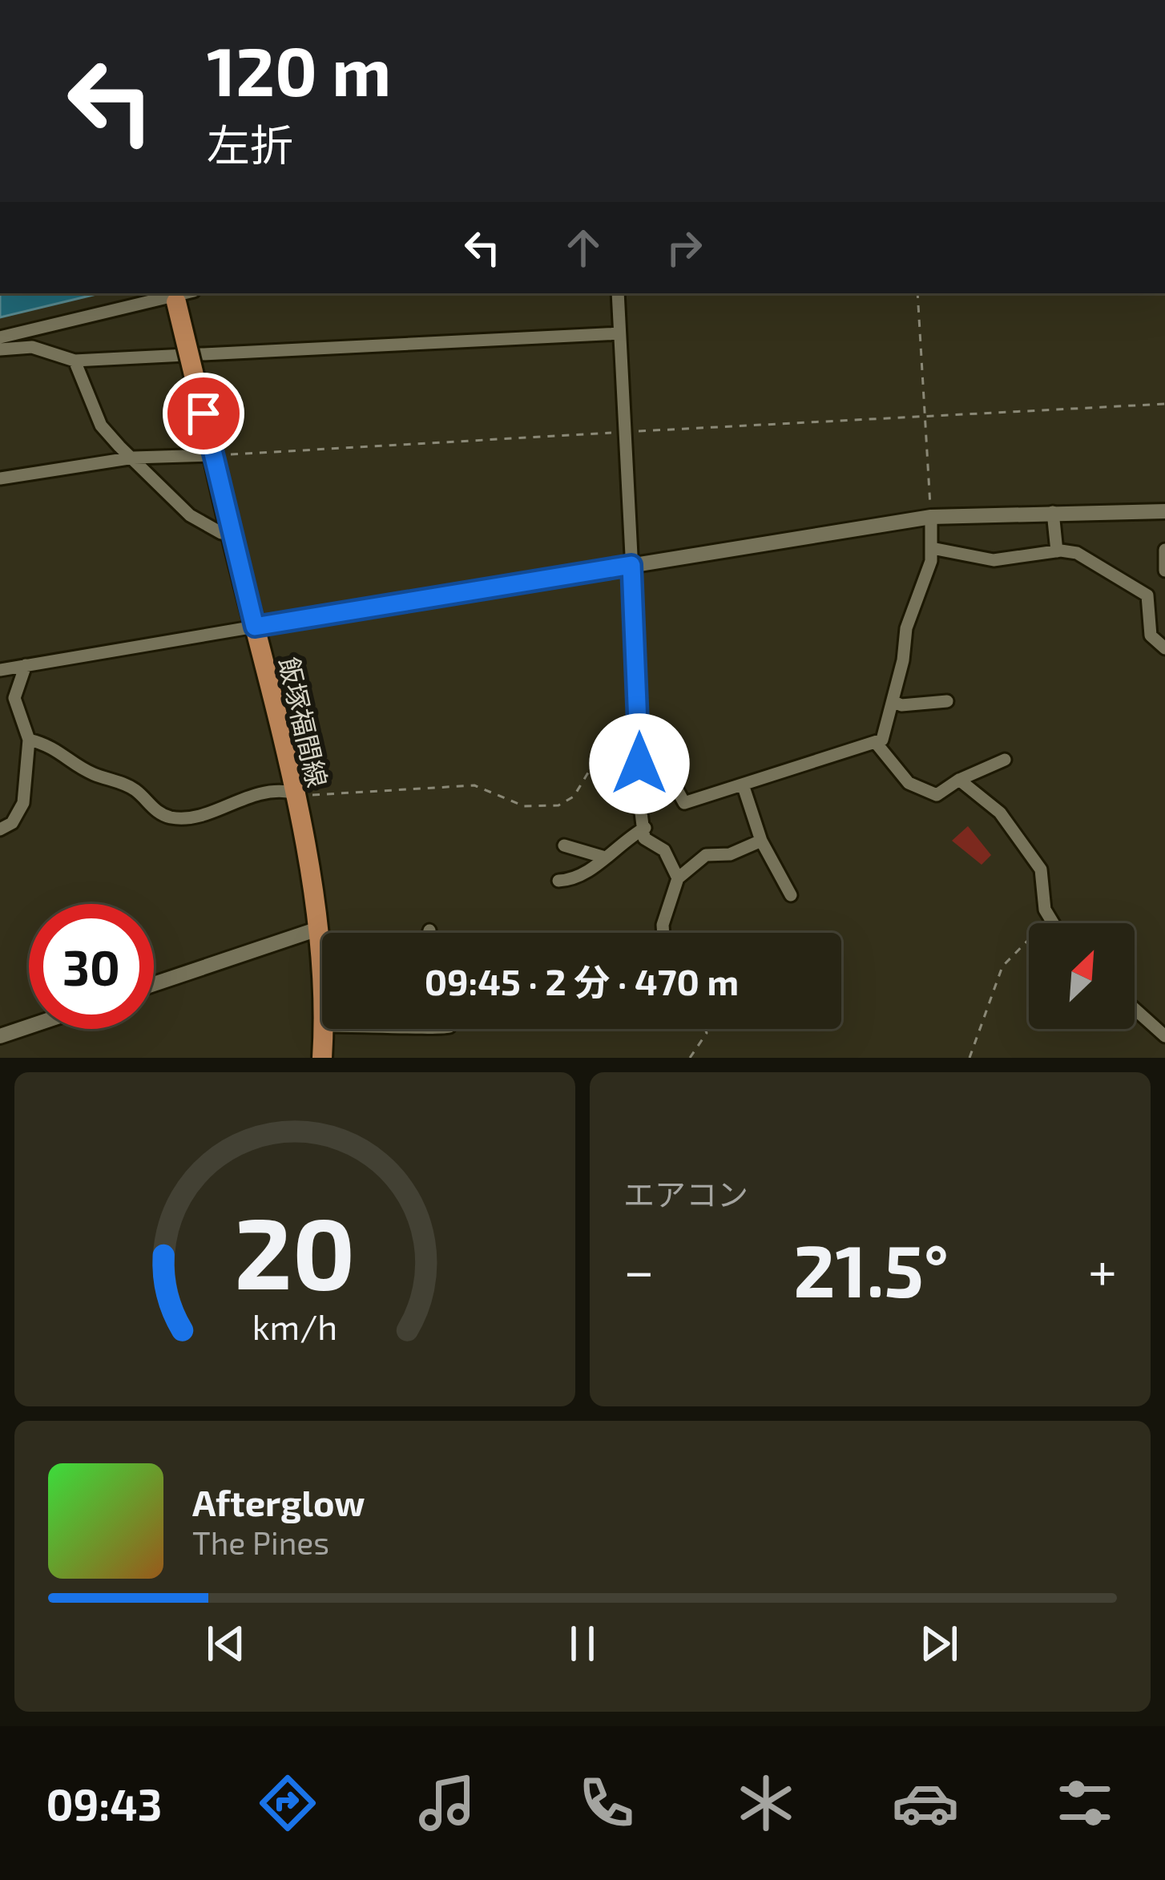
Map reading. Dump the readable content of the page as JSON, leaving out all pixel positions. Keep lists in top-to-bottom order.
{
  "streets": {
    "main road": ["飯塚福間線"]
  },
  "north": "top right",
  "page": {
    "turn": ["120 m", "左折"],
    "limit": "30",
    "trip": "09:45 · 2 分 · 470 m",
    "tile": "エアコン",
    "heat": ["−", "21.5°", "+"],
    "song": ["Afterglow", "The Pines"],
    "tabs": "09:43",
    "gauge": ["20", "km/h"]
  }
}
